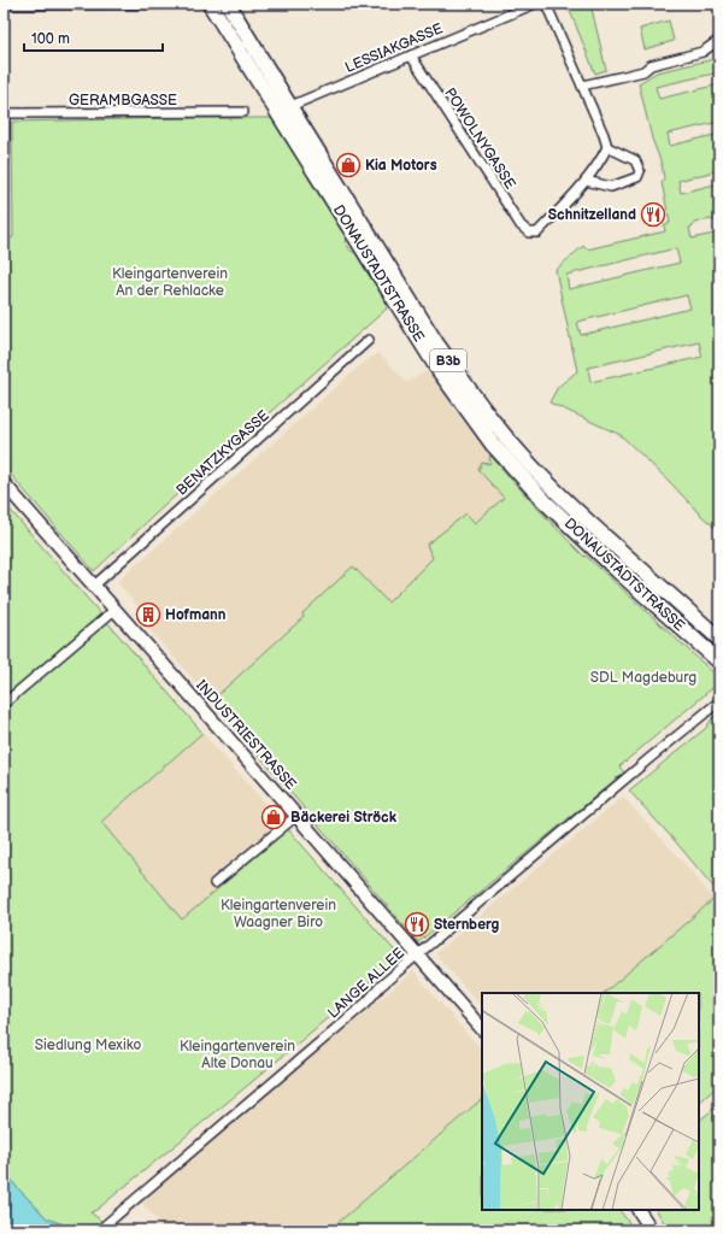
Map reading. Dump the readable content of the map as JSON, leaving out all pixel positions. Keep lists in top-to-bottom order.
{
  "streets": {
    "main road": ["DONAUSTADTSTRASSE", "B3b"],
    "street": [
      "LESSIAKGASSE",
      "GERAMBGASSE",
      "POWOLNYGASSE",
      "BENATZKYGASSE",
      "INDUSTRIESTRASSE",
      "LANGE ALLEE"
    ]
  },
  "crossings": [
    ["LESSIAKGASSE", "POWOLNYGASSE"],
    ["LESSIAKGASSE", "DONAUSTADTSTRASSE"],
    ["BENATZKYGASSE", "INDUSTRIESTRASSE"],
    ["INDUSTRIESTRASSE", "LANGE ALLEE"]
  ],
  "parks": [
    "Kleingartenverein An der Rehlacke",
    "SDL Magdeburg",
    "Kleingartenverein Waagner Biro",
    "Siedlung Mexiko",
    "Kleingartenverein Alte Donau"
  ],
  "places": {
    "shop": ["Kia Motors", "Bäckerei Ströck"],
    "restaurant": ["Schnitzelland", "Sternberg"],
    "building": ["Hofmann"]
  },
  "scale_bar": "100 m"
}
